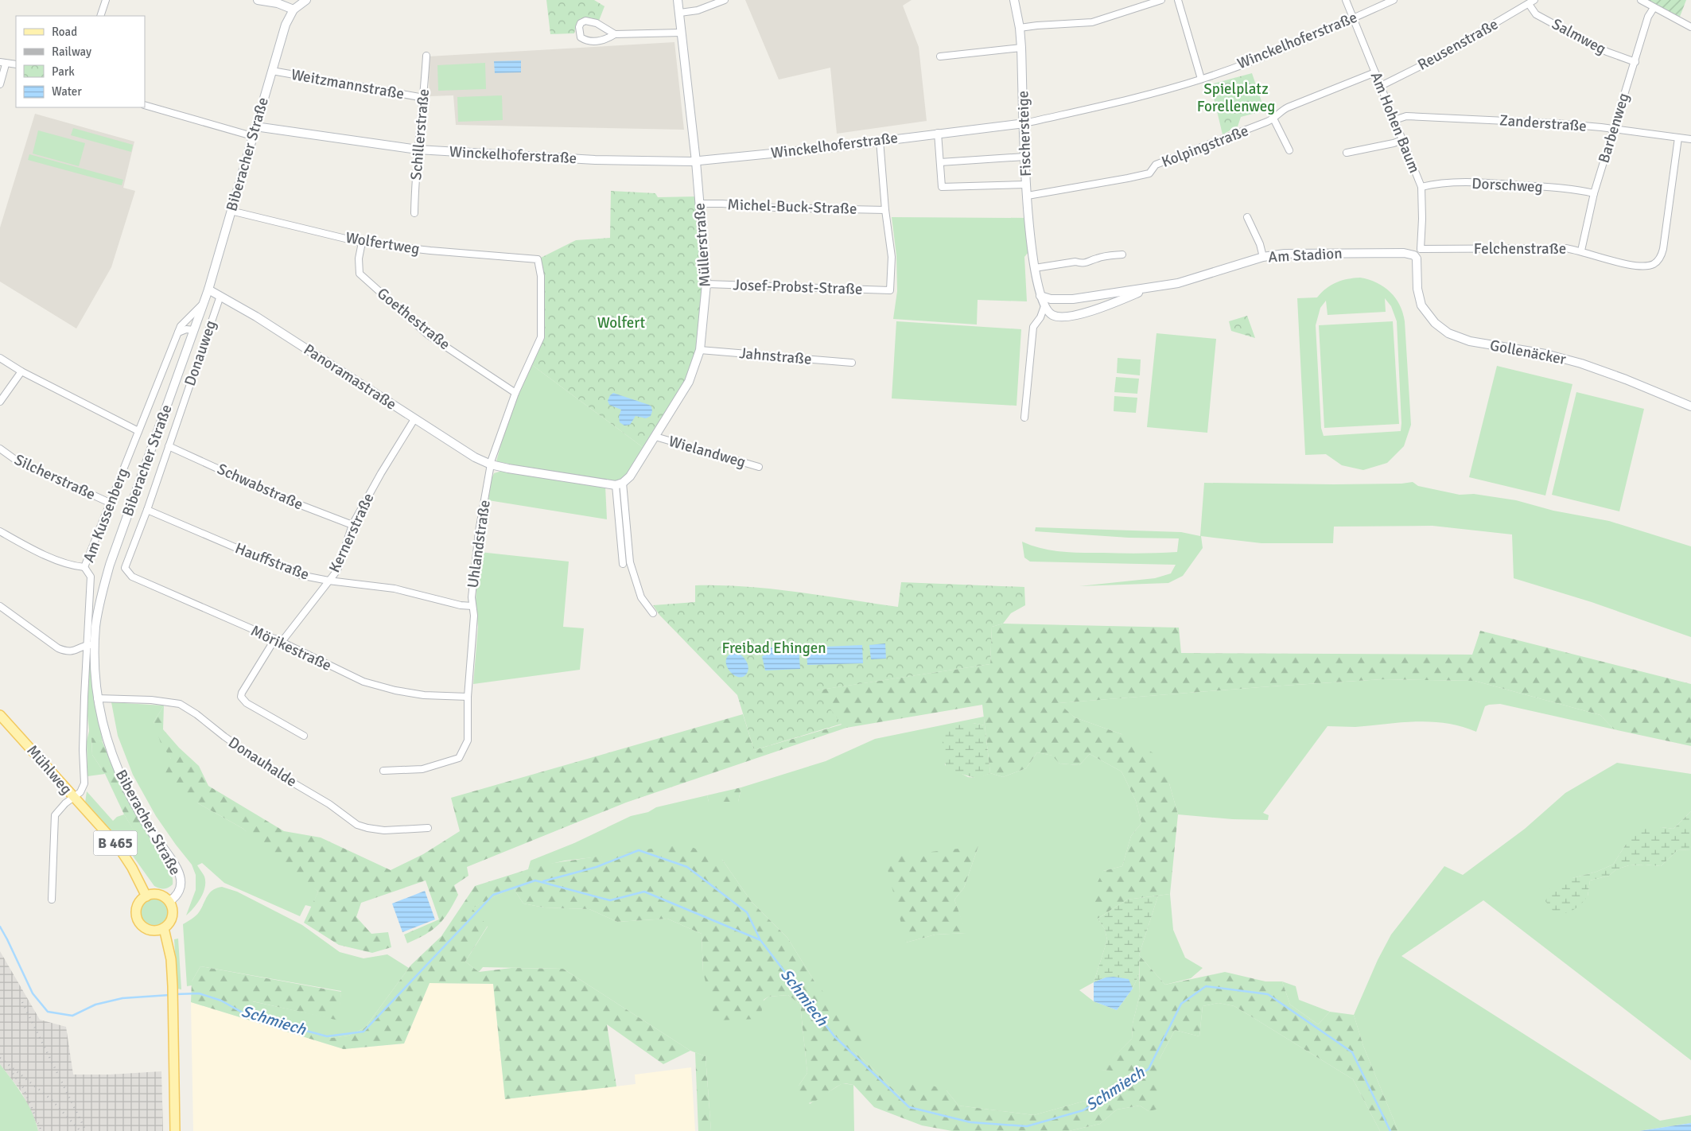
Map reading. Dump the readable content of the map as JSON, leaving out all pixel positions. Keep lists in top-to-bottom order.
{
  "streets": {
    "main road": ["Mühlweg", "B 465"],
    "street": [
      "Salmweg",
      "Winckelhoferstraße",
      "Reusenstraße",
      "Weitzmannstraße",
      "Am Hohen Baum",
      "Zanderstraße",
      "Barbenweg",
      "Fischersteige",
      "Schillerstraße",
      "Kolpingstraße",
      "Biberacher Straße",
      "Dorschweg",
      "Michel-Buck-Straße",
      "Wolfertweg",
      "Müllerstraße",
      "Felchenstraße",
      "Am Stadion",
      "Josef-Probst-Straße",
      "Goethestraße",
      "Gollenäcker",
      "Donauweg",
      "Jahnstraße",
      "Panoramastraße",
      "Wielandweg",
      "Silcherstraße",
      "Schwabstraße",
      "Am Kussenberg",
      "Kernerstraße",
      "Uhlandstraße",
      "Hauffstraße",
      "Mörikestraße",
      "Donauhalde"
    ]
  },
  "crossings": [
    ["Salmweg", "Reusenstraße"],
    ["Salmweg", "Barbenweg"],
    ["Winckelhoferstraße", "Am Hohen Baum"],
    ["Winckelhoferstraße", "Fischersteige"],
    ["Winckelhoferstraße", "Schillerstraße"],
    ["Winckelhoferstraße", "Biberacher Straße"],
    ["Winckelhoferstraße", "Müllerstraße"],
    ["Reusenstraße", "Am Hohen Baum"],
    ["Weitzmannstraße", "Schillerstraße"],
    ["Weitzmannstraße", "Biberacher Straße"],
    ["Am Hohen Baum", "Zanderstraße"],
    ["Am Hohen Baum", "Kolpingstraße"],
    ["Am Hohen Baum", "Dorschweg"],
    ["Am Hohen Baum", "Felchenstraße"],
    ["Am Hohen Baum", "Am Stadion"],
    ["Am Hohen Baum", "Gollenäcker"],
    ["Zanderstraße", "Barbenweg"],
    ["Zanderstraße", "Felchenstraße"],
    ["Barbenweg", "Dorschweg"],
    ["Barbenweg", "Felchenstraße"],
    ["Fischersteige", "Kolpingstraße"],
    ["Fischersteige", "Am Stadion"],
    ["Biberacher Straße", "Wolfertweg"],
    ["Biberacher Straße", "Panoramastraße"],
    ["Biberacher Straße", "Am Kussenberg"],
    ["Biberacher Straße", "Donauhalde"],
    ["Biberacher Straße", "B 465"],
    ["Michel-Buck-Straße", "Müllerstraße"],
    ["Michel-Buck-Straße", "Josef-Probst-Straße"],
    ["Wolfertweg", "Goethestraße"],
    ["Wolfertweg", "Uhlandstraße"],
    ["Müllerstraße", "Josef-Probst-Straße"],
    ["Müllerstraße", "Jahnstraße"],
    ["Müllerstraße", "Wielandweg"],
    ["Felchenstraße", "Am Stadion"],
    ["Felchenstraße", "Gollenäcker"],
    ["Am Stadion", "Gollenäcker"],
    ["Goethestraße", "Uhlandstraße"],
    ["Donauweg", "Panoramastraße"],
    ["Donauweg", "Schwabstraße"],
    ["Donauweg", "Hauffstraße"],
    ["Donauweg", "Mörikestraße"],
    ["Panoramastraße", "Kernerstraße"],
    ["Panoramastraße", "Uhlandstraße"],
    ["Silcherstraße", "Am Kussenberg"],
    ["Schwabstraße", "Kernerstraße"],
    ["Am Kussenberg", "Mühlweg"],
    ["Am Kussenberg", "B 465"],
    ["Kernerstraße", "Hauffstraße"],
    ["Kernerstraße", "Mörikestraße"],
    ["Uhlandstraße", "Hauffstraße"],
    ["Uhlandstraße", "Mörikestraße"],
    ["Mühlweg", "B 465"]
  ],
  "water": ["Schmiech"],
  "parks": ["Spielplatz Forellenweg", "Wolfert", "Freibad Ehingen"],
  "legend": [
    "Road",
    "Railway",
    "Park",
    "Water"
  ]
}
